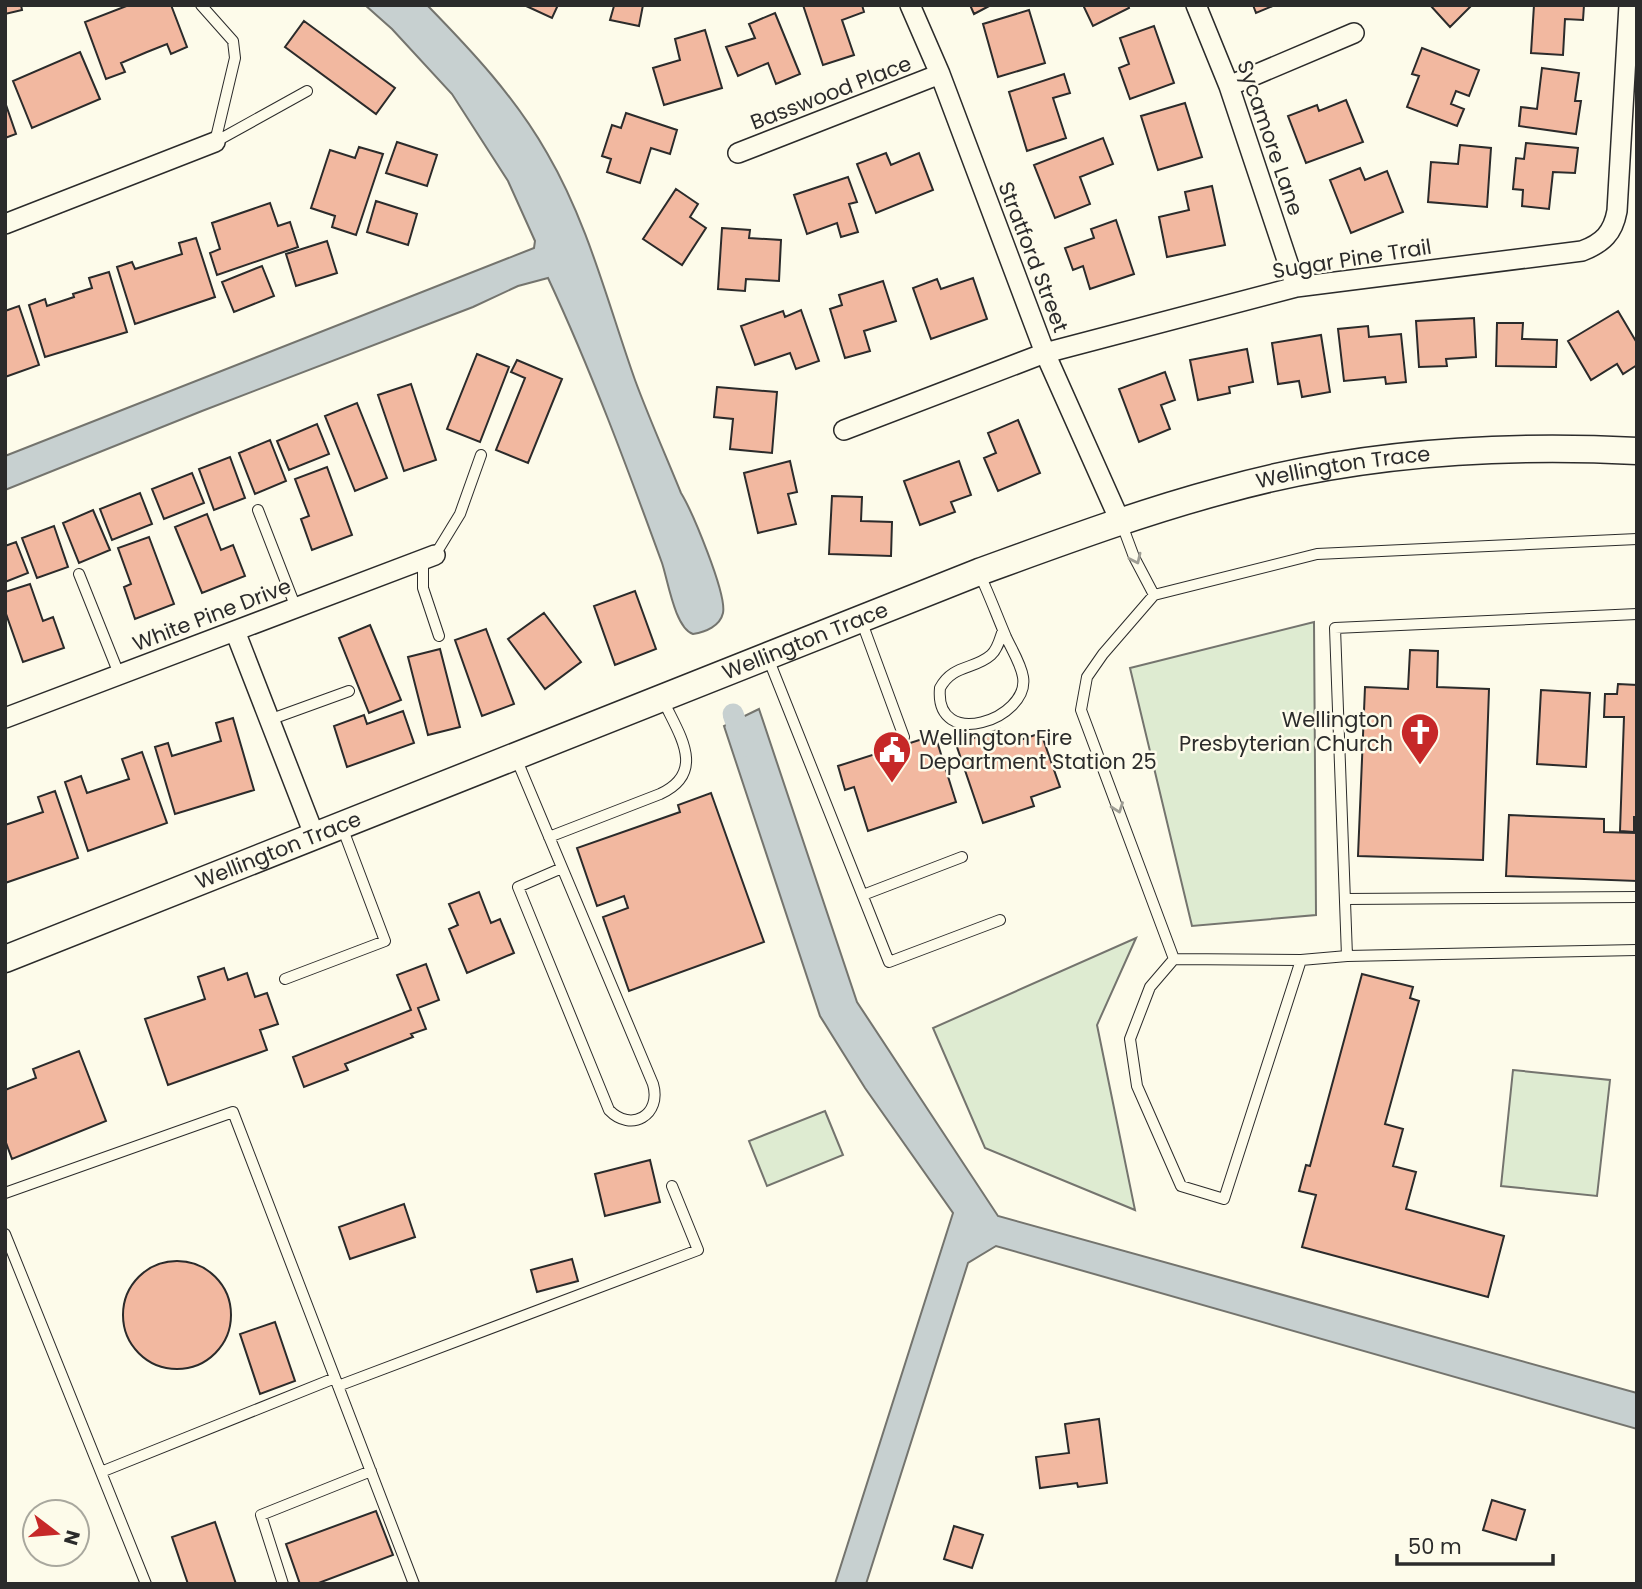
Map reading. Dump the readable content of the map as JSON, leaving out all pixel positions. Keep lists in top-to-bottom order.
{
  "streets": {
    "street": [
      "Basswood Place",
      "Sycamore Lane",
      "Stratford Street",
      "Sugar Pine Trail",
      "Wellington Trace",
      "White Pine Drive"
    ]
  },
  "crossings": [
    ["Basswood Place", "Stratford Street"],
    ["Sycamore Lane", "Sugar Pine Trail"],
    ["Stratford Street", "Sugar Pine Trail"],
    ["Stratford Street", "Wellington Trace"]
  ],
  "places": {
    "church": ["Wellington Presbyterian Church"],
    "public building": ["Wellington Fire Department Station 25"]
  },
  "scale_bar": "50 m",
  "north": "right"
}
